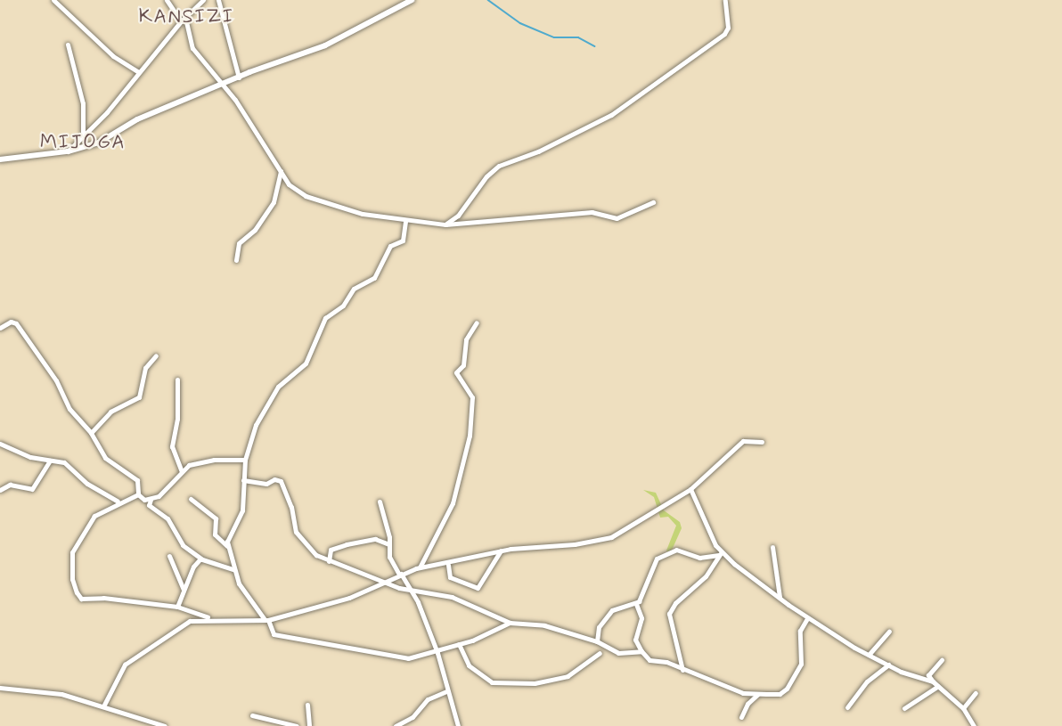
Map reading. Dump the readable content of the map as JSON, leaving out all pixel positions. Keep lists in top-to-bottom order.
{
  "districts": ["KANSIZI", "MIJOGA"]
}
